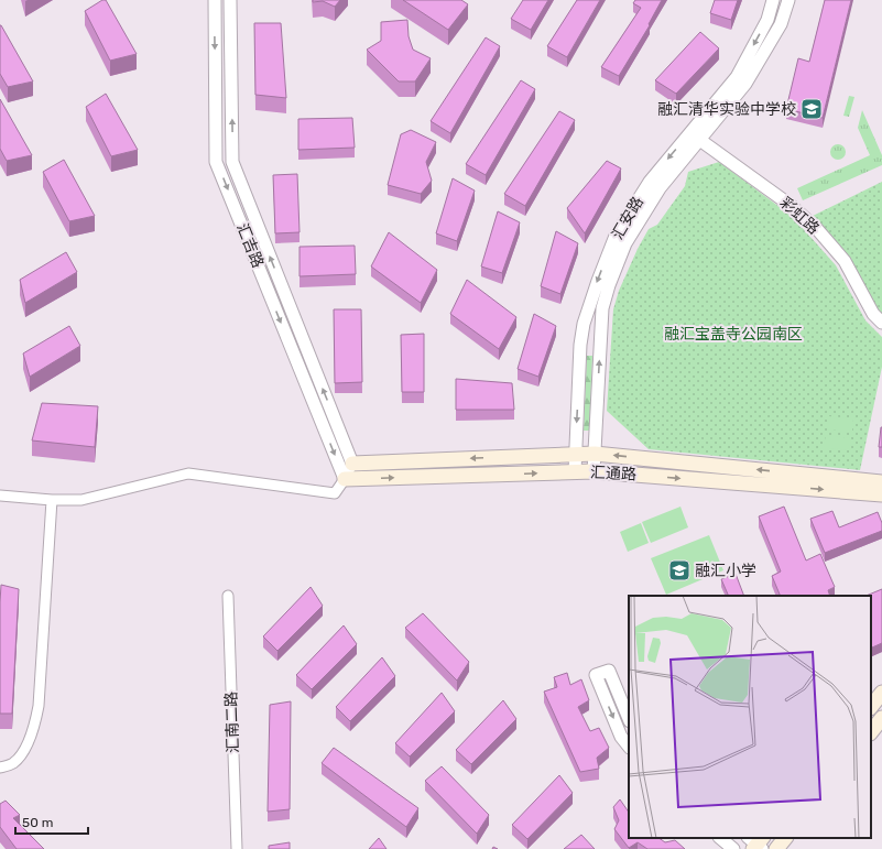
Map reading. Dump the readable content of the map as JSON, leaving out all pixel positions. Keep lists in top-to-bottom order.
{
  "streets": {
    "main road": ["汇通路"],
    "street": [
      "彩虹路",
      "汇安路",
      "汇吉路",
      "汇南二路"
    ]
  },
  "crossings": [
    ["彩虹路", "汇安路"],
    ["汇安路", "汇通路"],
    ["汇吉路", "汇通路"]
  ],
  "parks": ["融汇宝盖寺公园南区"],
  "places": {
    "school or university": ["融汇清华实验中学校", "融汇小学"]
  },
  "scale_bar": "50 m"
}
